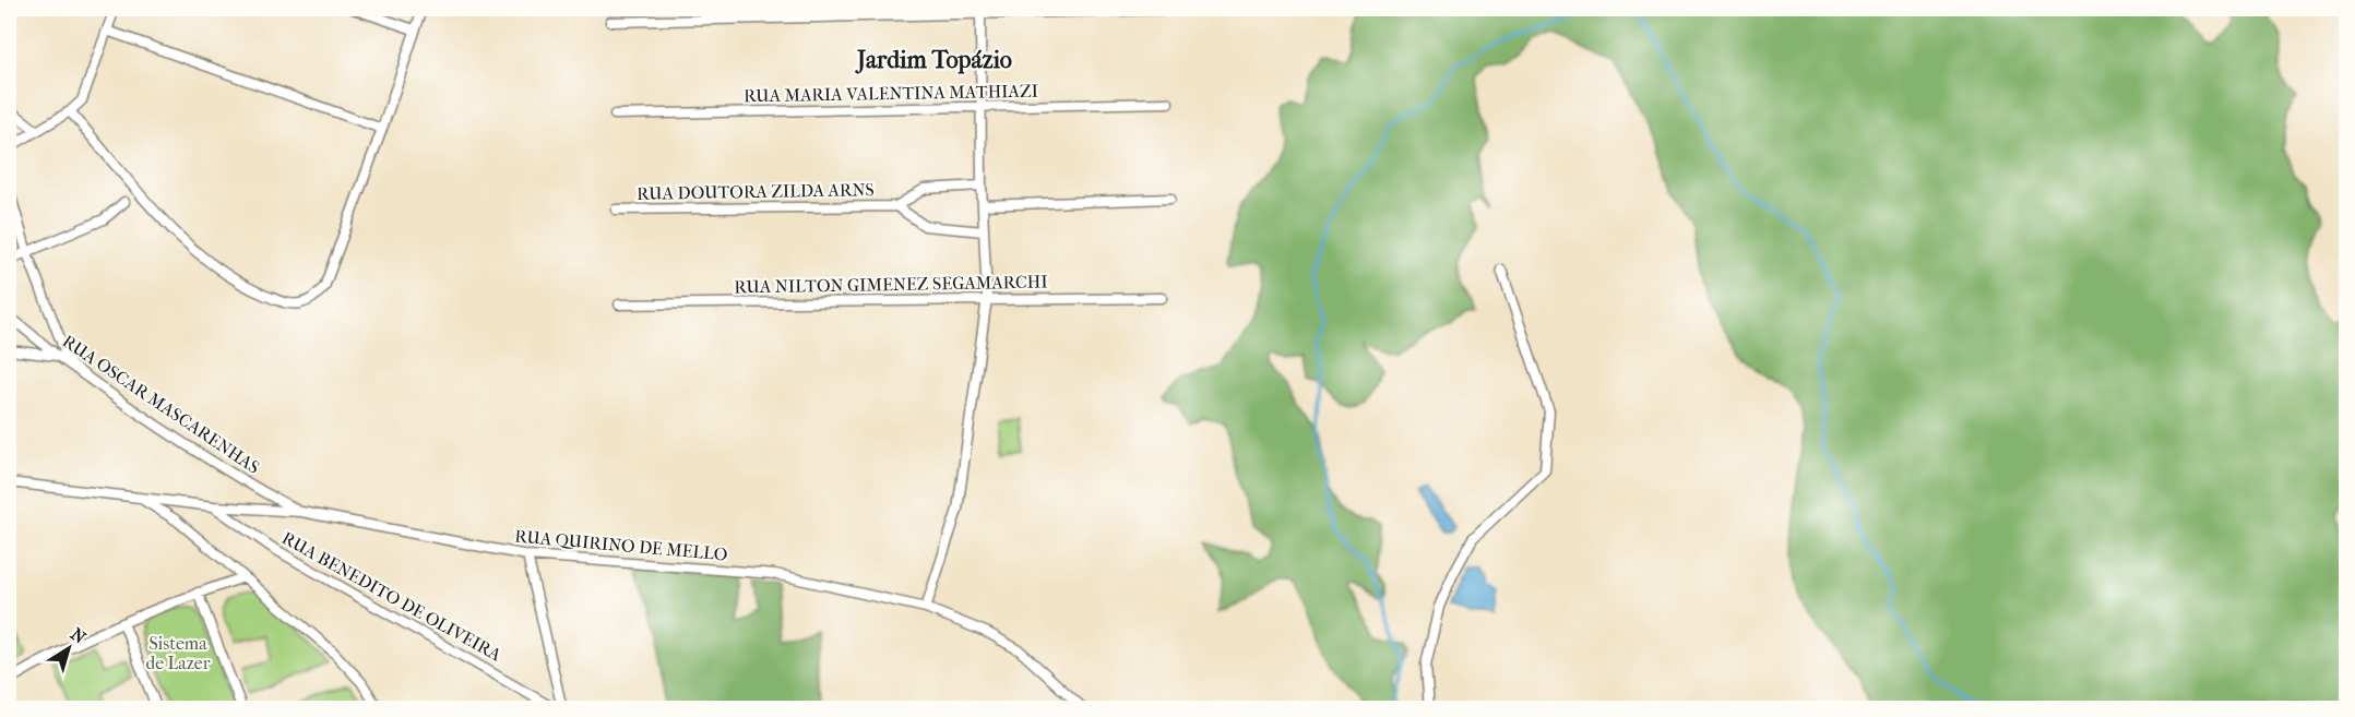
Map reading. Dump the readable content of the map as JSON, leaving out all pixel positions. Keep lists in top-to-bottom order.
{
  "streets": {
    "street": [
      "RUA MARIA VALENTINA MATHIAZI",
      "RUA DOUTORA ZILDA ARNS",
      "RUA NILTON GIMENEZ SEGAMARCHI",
      "RUA OSCAR MASCARENHAS",
      "RUA QUIRINO DE MELLO",
      "RUA BENEDITO DE OLIVEIRA"
    ]
  },
  "crossings": [
    ["RUA OSCAR MASCARENHAS", "RUA QUIRINO DE MELLO"],
    ["RUA QUIRINO DE MELLO", "RUA BENEDITO DE OLIVEIRA"]
  ],
  "districts": ["Jardim Topázio"],
  "parks": ["Sistema de Lazer"],
  "north": "top right"
}
